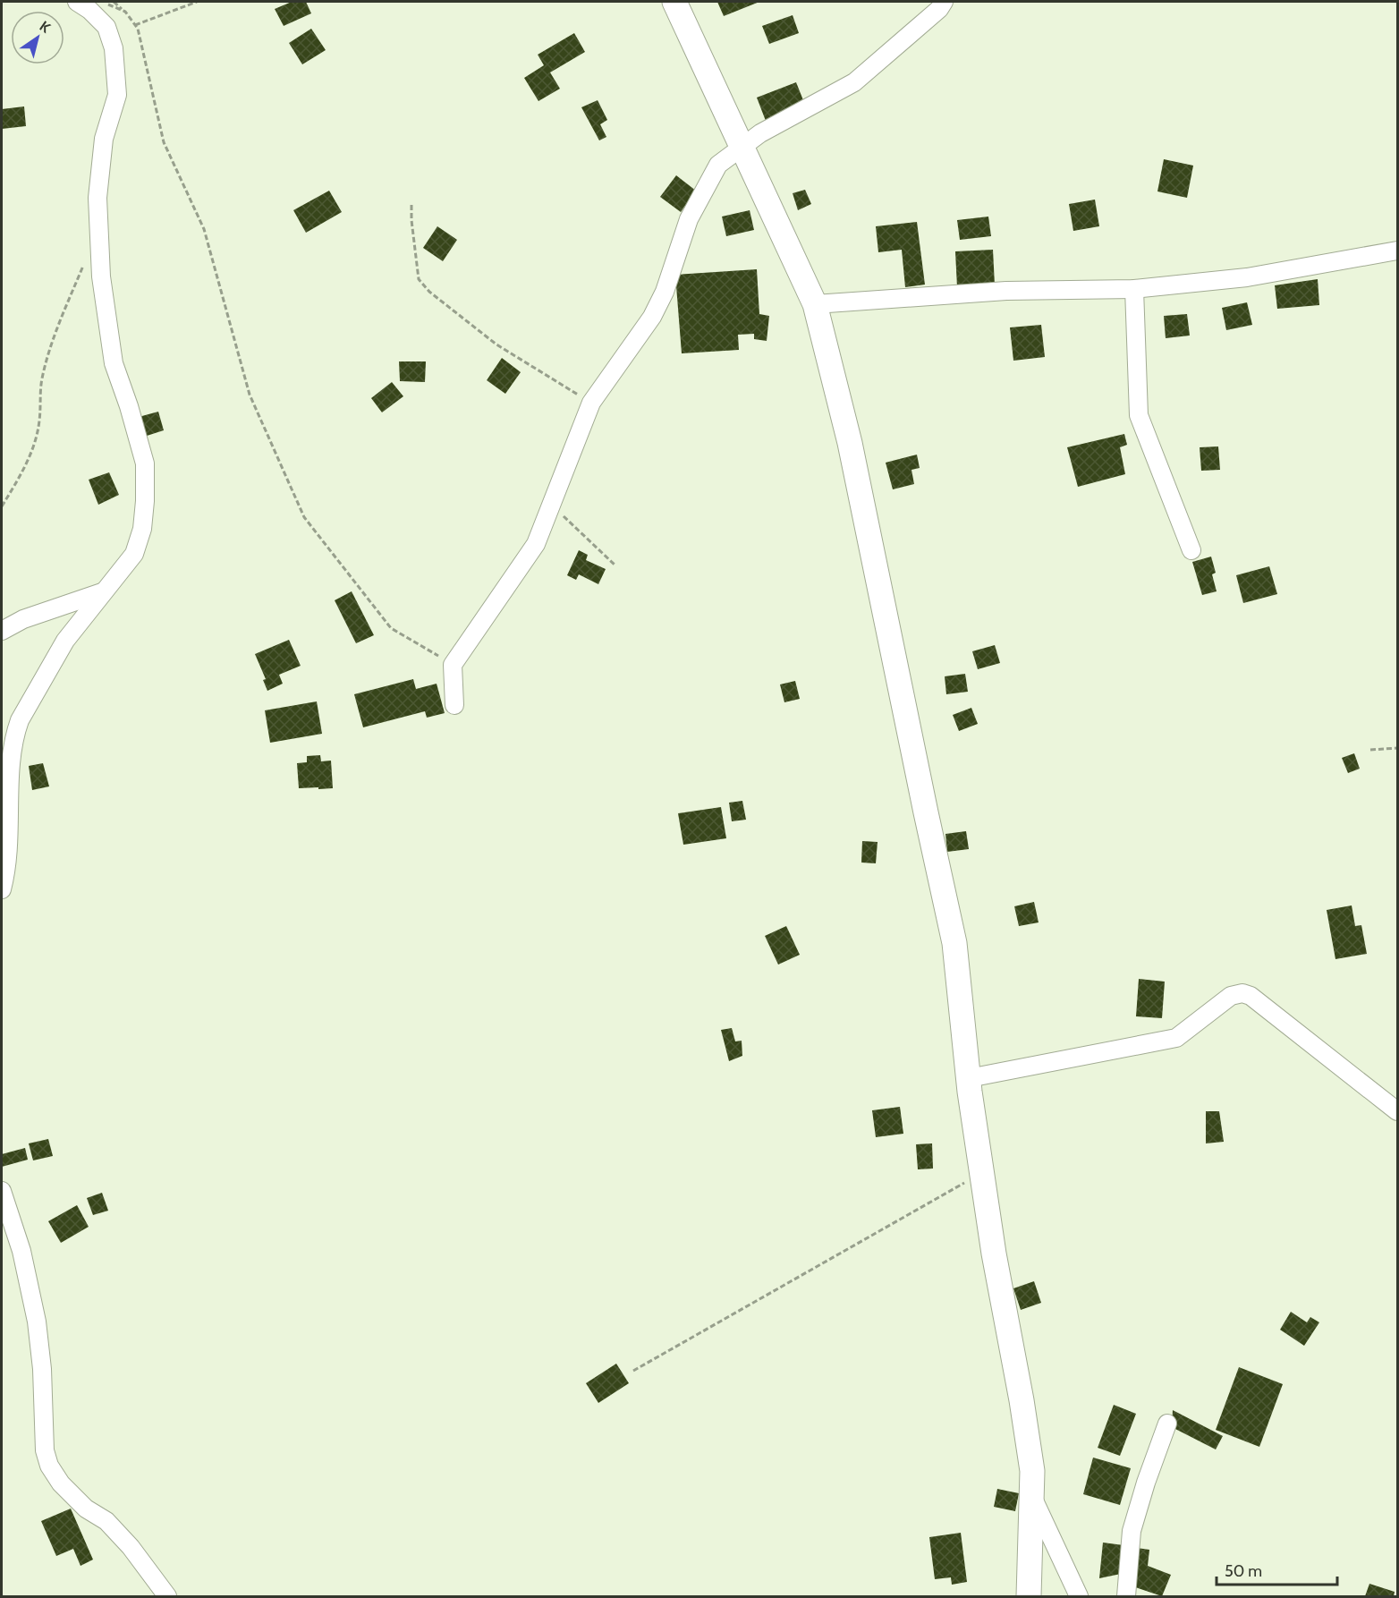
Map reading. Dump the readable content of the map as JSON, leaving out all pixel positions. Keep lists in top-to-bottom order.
{
  "scale_bar": "50 m",
  "north": "top right"
}
